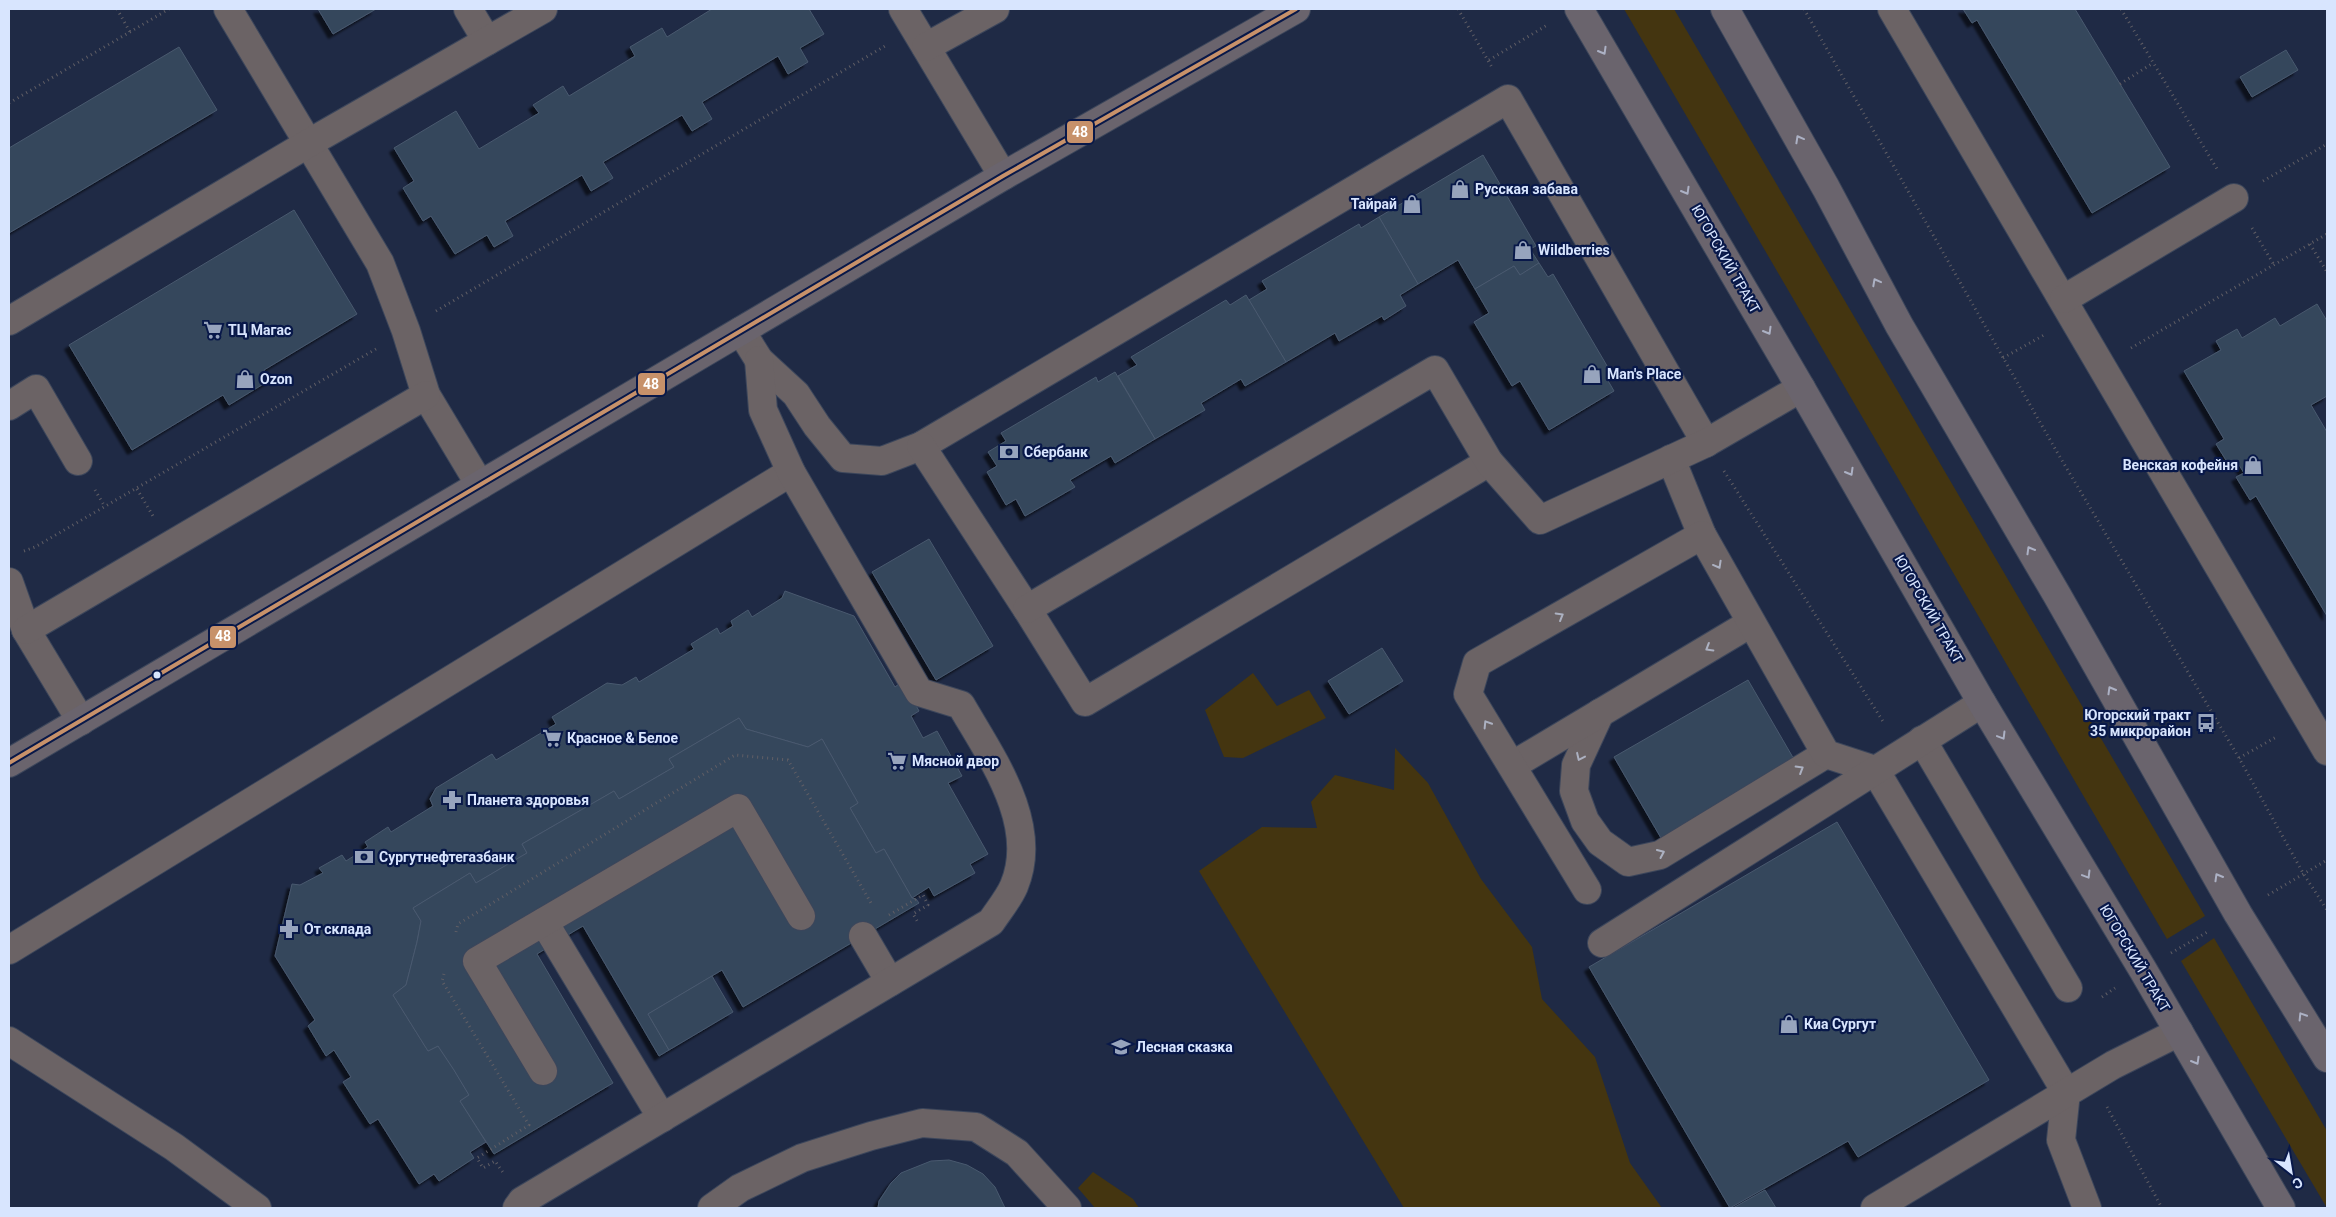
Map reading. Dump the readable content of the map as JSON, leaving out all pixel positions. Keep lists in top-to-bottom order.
{
  "streets": {
    "main road": ["ЮГОРСКИЙ ТРАКТ"]
  },
  "places": {
    "shop": [
      "Русская забава",
      "Тайрай",
      "Wildberries",
      "Man's Place",
      "Ozon",
      "Венская кофейня",
      "Киа Сургут"
    ],
    "supermarket": ["ТЦ Магас", "Красное & Белое", "Мясной двор"],
    "bank": ["Сбербанк", "Сургутнефтегазбанк"],
    "bus stop": ["Югорский тракт 35 микрорайон"],
    "pharmacy": ["Планета здоровья", "От склада"],
    "school or university": ["Лесная сказка"]
  },
  "lines": ["transit line 48"],
  "north": "bottom right"
}
